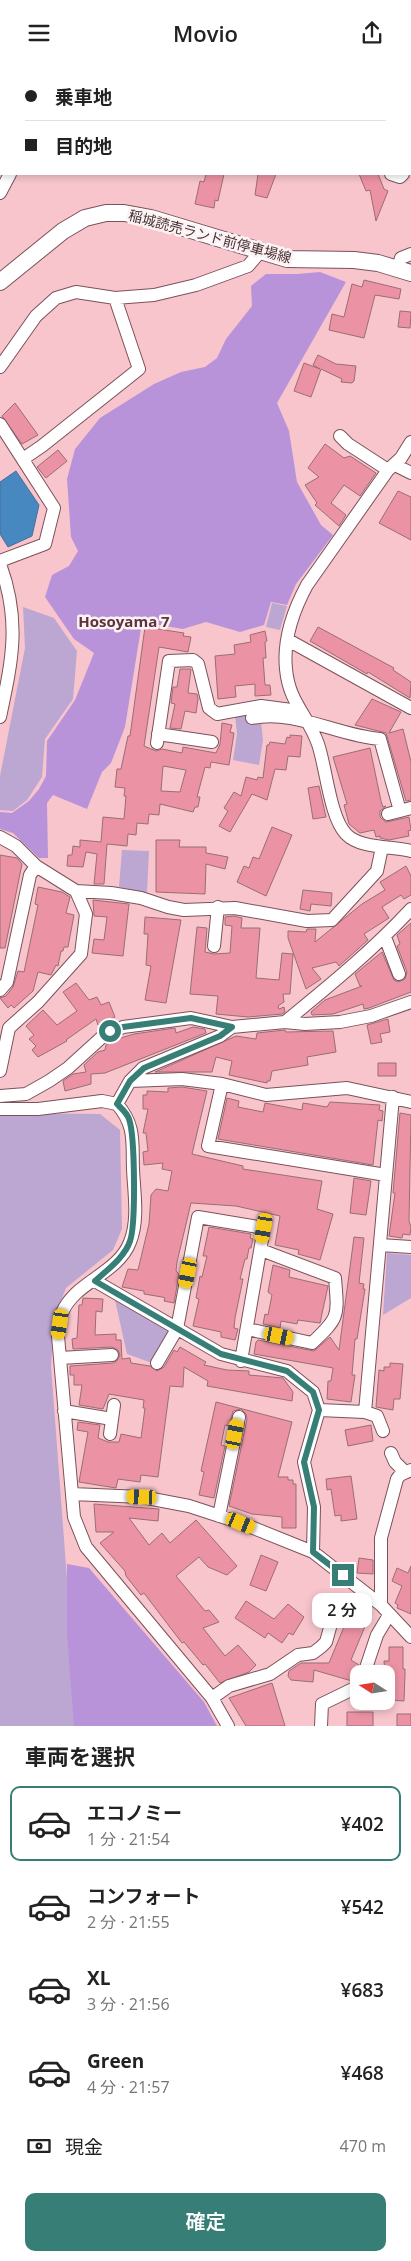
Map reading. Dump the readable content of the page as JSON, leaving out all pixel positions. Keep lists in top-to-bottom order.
{
  "streets": {
    "main road": ["稲城読売ランド前停車場線"]
  },
  "districts": ["Hosoyama 7"],
  "north": "left",
  "page": {
    "header": "Movio",
    "banner": ["乗車地", "目的地"],
    "bubble": "2 分",
    "heading": "車両を選択",
    "list": [
      {
        "name": "エコノミー",
        "note": "1 分 · 21:54",
        "value": "¥402"
      },
      {
        "name": "コンフォート",
        "note": "2 分 · 21:55",
        "value": "¥542"
      },
      {
        "name": "XL",
        "note": "3 分 · 21:56",
        "value": "¥683"
      },
      {
        "name": "Green",
        "note": "4 分 · 21:57",
        "value": "¥468"
      }
    ],
    "pay": ["現金", "470 m"],
    "buttons": "確定"
  }
}
